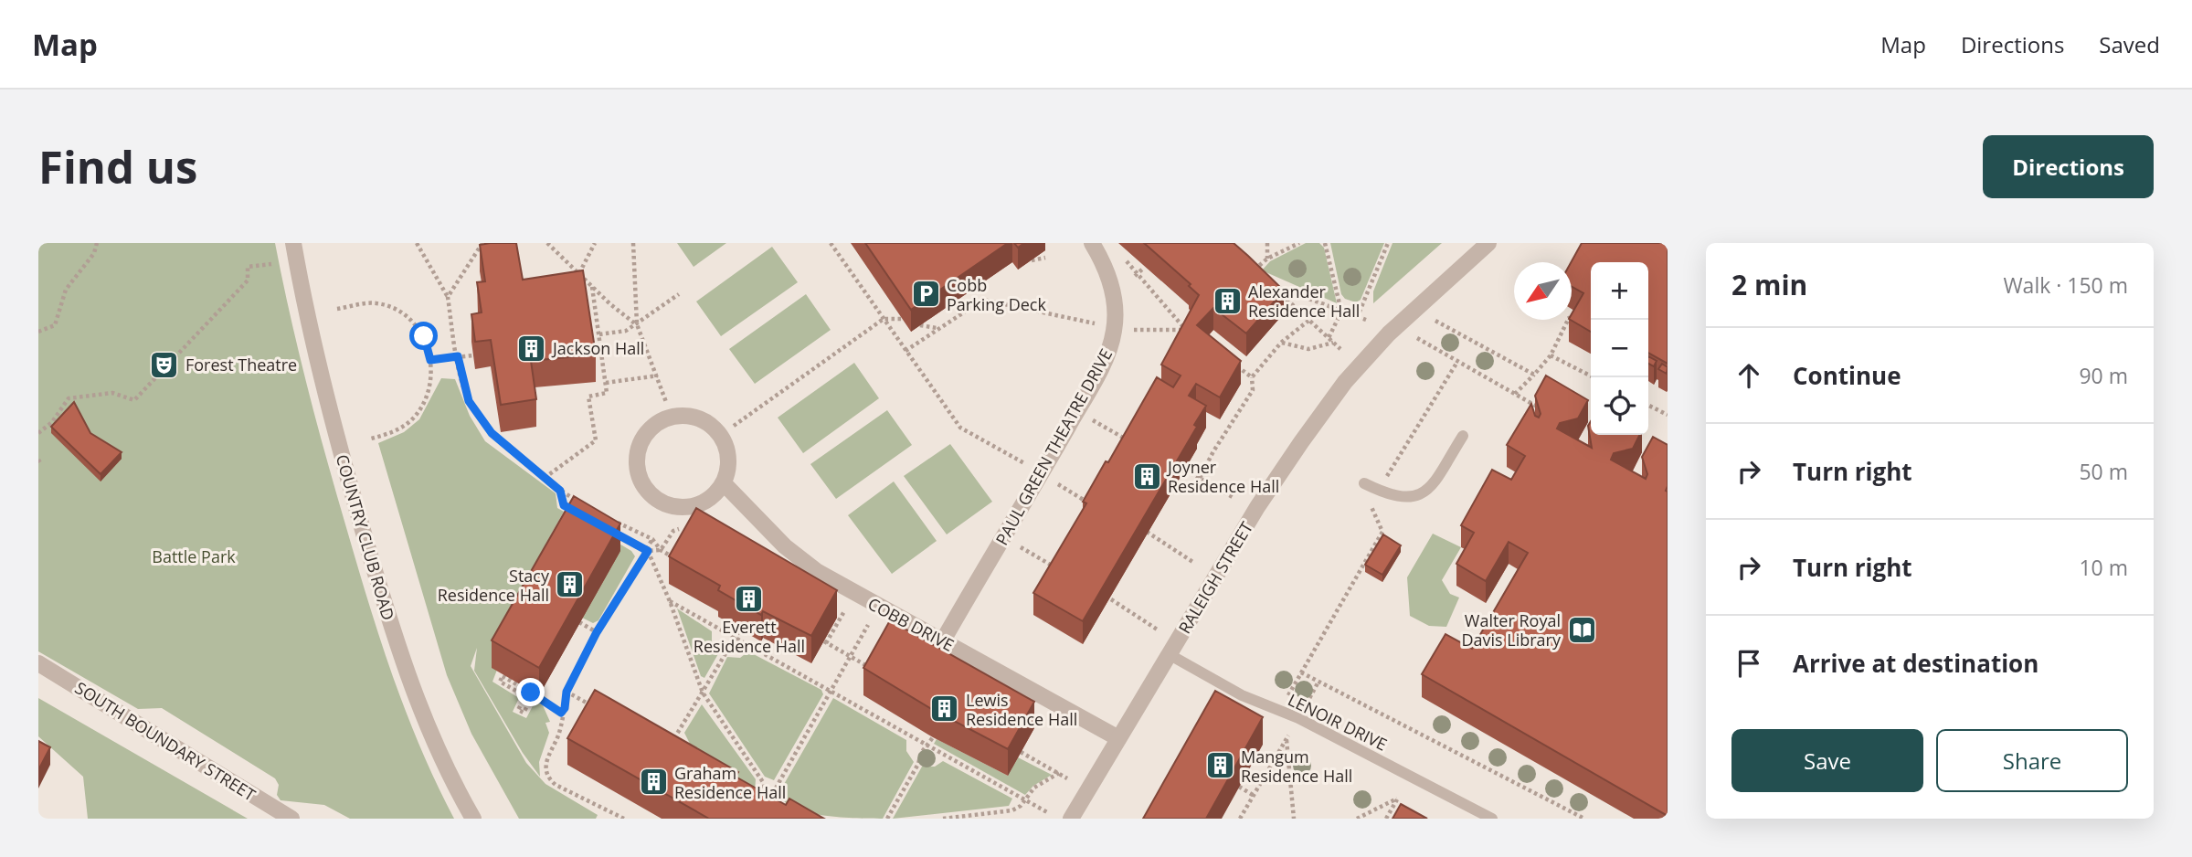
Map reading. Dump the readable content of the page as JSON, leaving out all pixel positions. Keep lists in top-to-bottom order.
{
  "streets": {
    "street": [
      "PAUL GREEN THEATRE DRIVE",
      "COUNTRY CLUB ROAD",
      "RALEIGH STREET",
      "COBB DRIVE",
      "SOUTH BOUNDARY STREET"
    ],
    "lane": ["LENOIR DRIVE"]
  },
  "crossings": [
    ["PAUL GREEN THEATRE DRIVE", "COBB DRIVE"],
    ["RALEIGH STREET", "COBB DRIVE"],
    ["RALEIGH STREET", "LENOIR DRIVE"]
  ],
  "parks": ["Battle Park"],
  "places": {
    "parking": ["Cobb Parking Deck"],
    "building": [
      "Alexander Residence Hall",
      "Jackson Hall",
      "Joyner Residence Hall",
      "Stacy Residence Hall",
      "Everett Residence Hall",
      "Lewis Residence Hall",
      "Mangum Residence Hall",
      "Graham Residence Hall"
    ],
    "theatre": ["Forest Theatre"],
    "library": ["Walter Royal Davis Library"]
  },
  "north": "bottom left",
  "page": {
    "header": "Map",
    "nav": ["Map", "Directions", "Saved"],
    "buttons": [
      "Directions",
      ["Save", "Share"]
    ],
    "title": "Find us",
    "heading": ["2 min", "Walk · 150 m"],
    "map_buttons": ["+", "−"],
    "list": [
      ["Continue", "90 m"],
      ["Turn right", "50 m"],
      ["Turn right", "10 m"],
      "Arrive at destination"
    ]
  }
}
